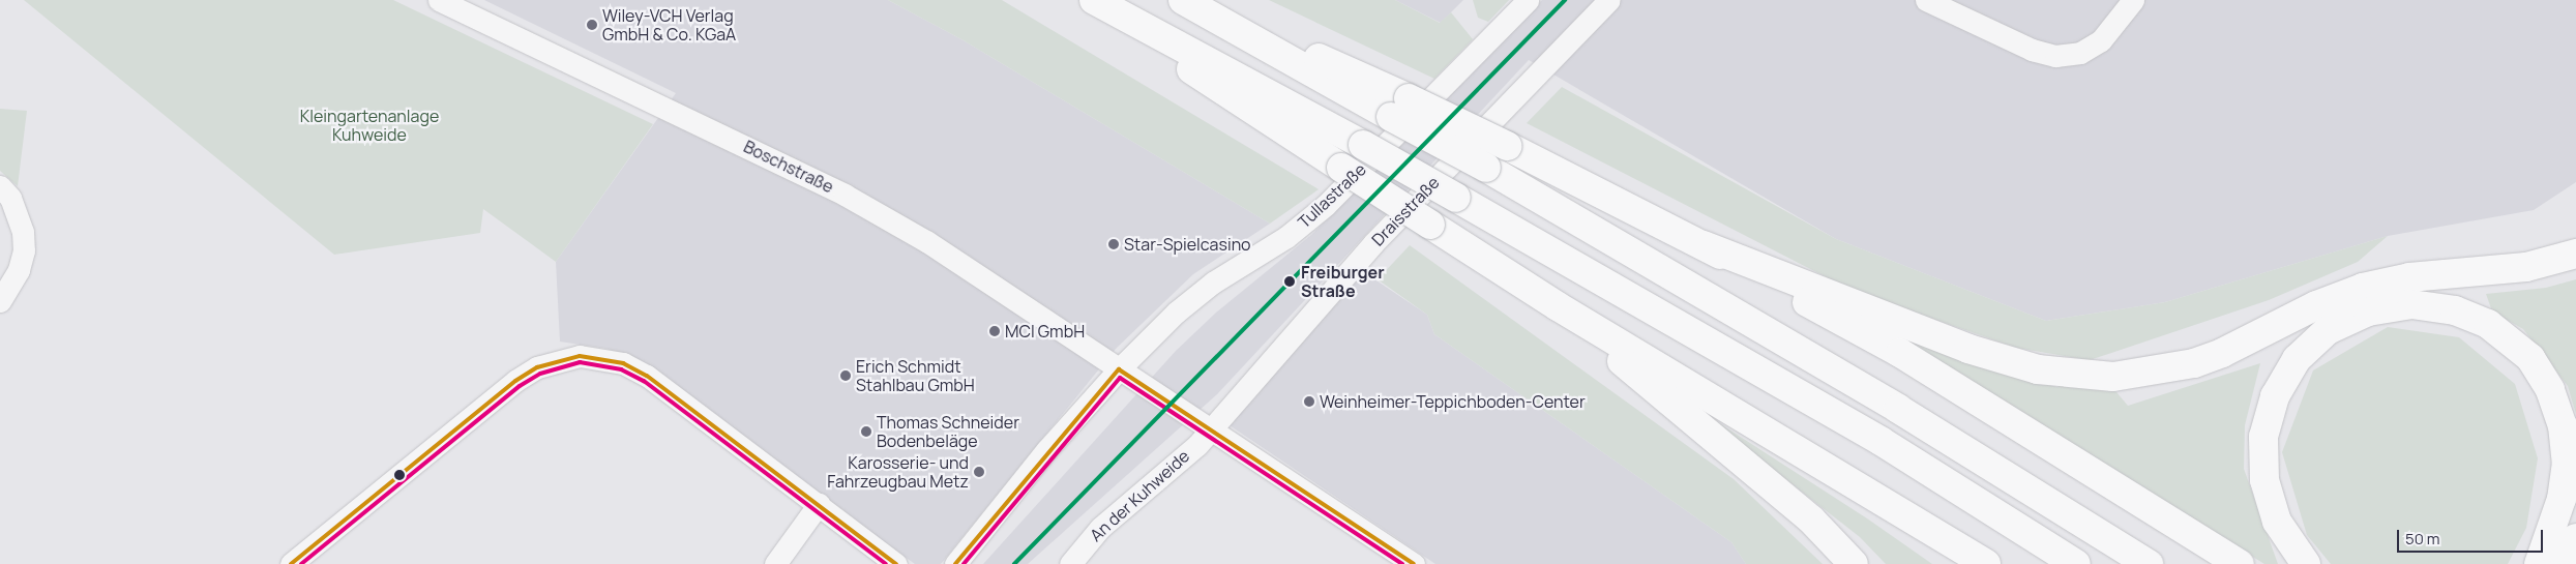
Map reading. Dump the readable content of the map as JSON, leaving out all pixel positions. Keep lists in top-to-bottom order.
{
  "streets": {
    "street": [
      "Boschstraße",
      "Tullastraße",
      "Draisstraße",
      "An der Kuhweide"
    ]
  },
  "crossings": [
    ["Boschstraße", "Tullastraße"],
    ["Draisstraße", "An der Kuhweide"]
  ],
  "parks": ["Kleingartenanlage Kuhweide"],
  "places": [
    "Wiley-VCH Verlag GmbH & Co. KGaA",
    "Star-Spielcasino",
    "Freiburger Straße",
    "MCI GmbH",
    "Erich Schmidt Stahlbau GmbH",
    "Weinheimer-Teppichboden-Center",
    "Thomas Schneider Bodenbeläge",
    "Karosserie- und Fahrzeugbau Metz"
  ],
  "scale_bar": "50 m"
}
